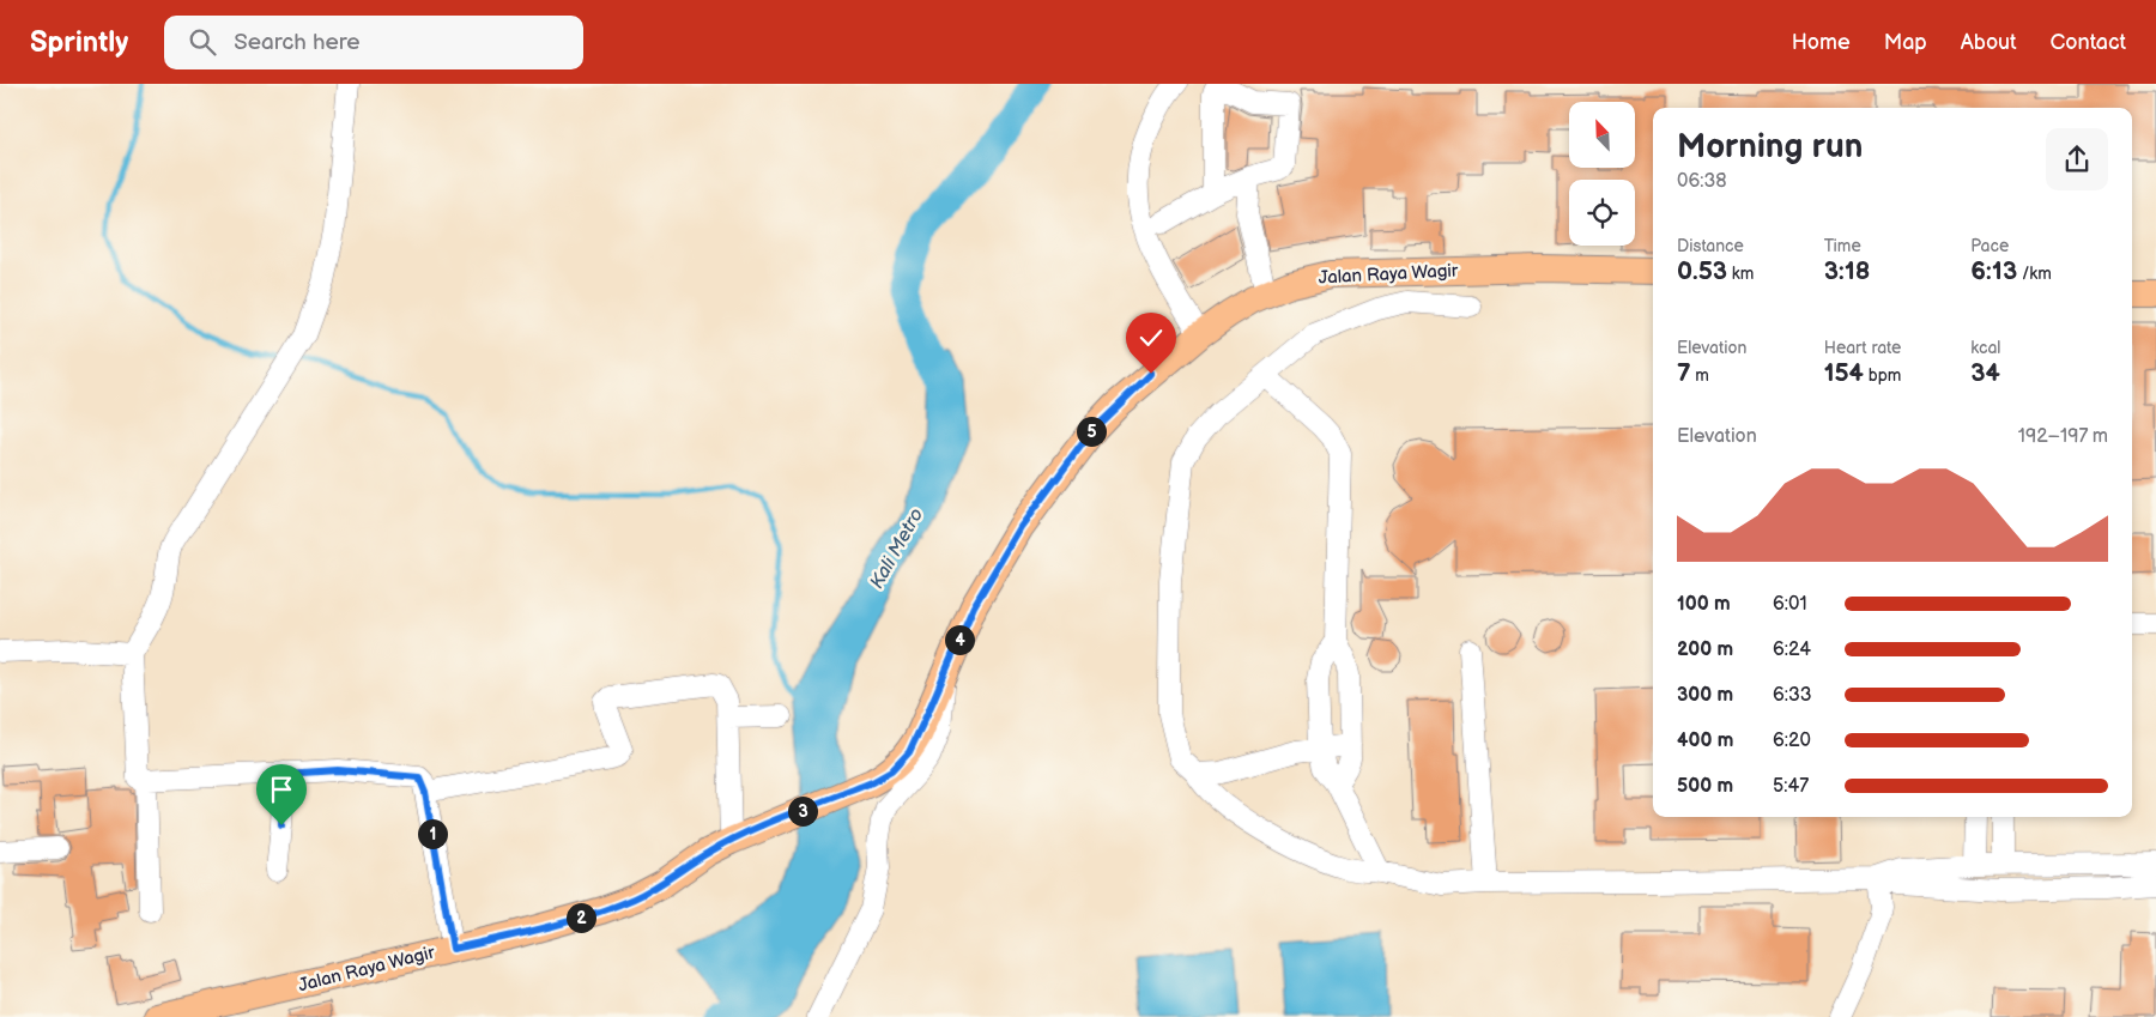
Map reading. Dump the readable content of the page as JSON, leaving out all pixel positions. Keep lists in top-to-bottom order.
{
  "streets": {
    "main road": ["Jalan Raya Wagir"]
  },
  "water": ["Kali Metro"],
  "north": "top left",
  "page": {
    "header": "Sprintly",
    "search": "Search here",
    "nav": [
      "Home",
      "Map",
      "About",
      "Contact"
    ],
    "heading": ["Morning run", "06:38"],
    "stats": [
      ["Distance", "0.53 km"],
      ["Time", "3:18"],
      ["Pace", "6:13 /km"],
      ["Elevation", "7 m"],
      ["Heart rate", "154 bpm"],
      ["kcal", "34"]
    ],
    "chart": ["Elevation", "192–197 m"],
    "pins": [
      "5",
      "4",
      "3",
      "1",
      "2"
    ],
    "list": [
      {
        "name": "100 m",
        "note": "6:01"
      },
      {
        "name": "200 m",
        "note": "6:24"
      },
      {
        "name": "300 m",
        "note": "6:33"
      },
      {
        "name": "400 m",
        "note": "6:20"
      },
      {
        "name": "500 m",
        "note": "5:47"
      }
    ]
  }
}
